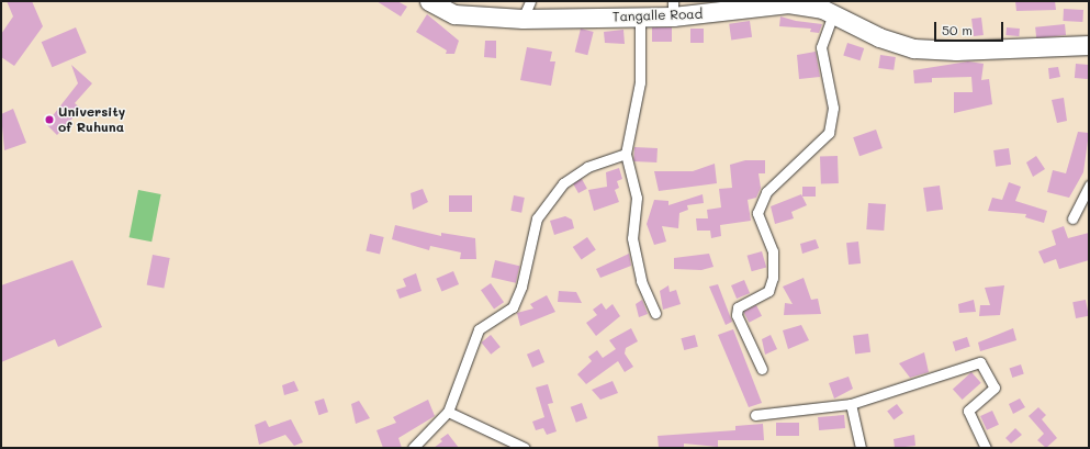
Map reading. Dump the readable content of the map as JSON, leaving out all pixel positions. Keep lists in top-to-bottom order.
{
  "streets": {
    "highway": ["Tangalle Road"]
  },
  "places": ["University of Ruhuna"],
  "scale_bar": "50 m"
}
